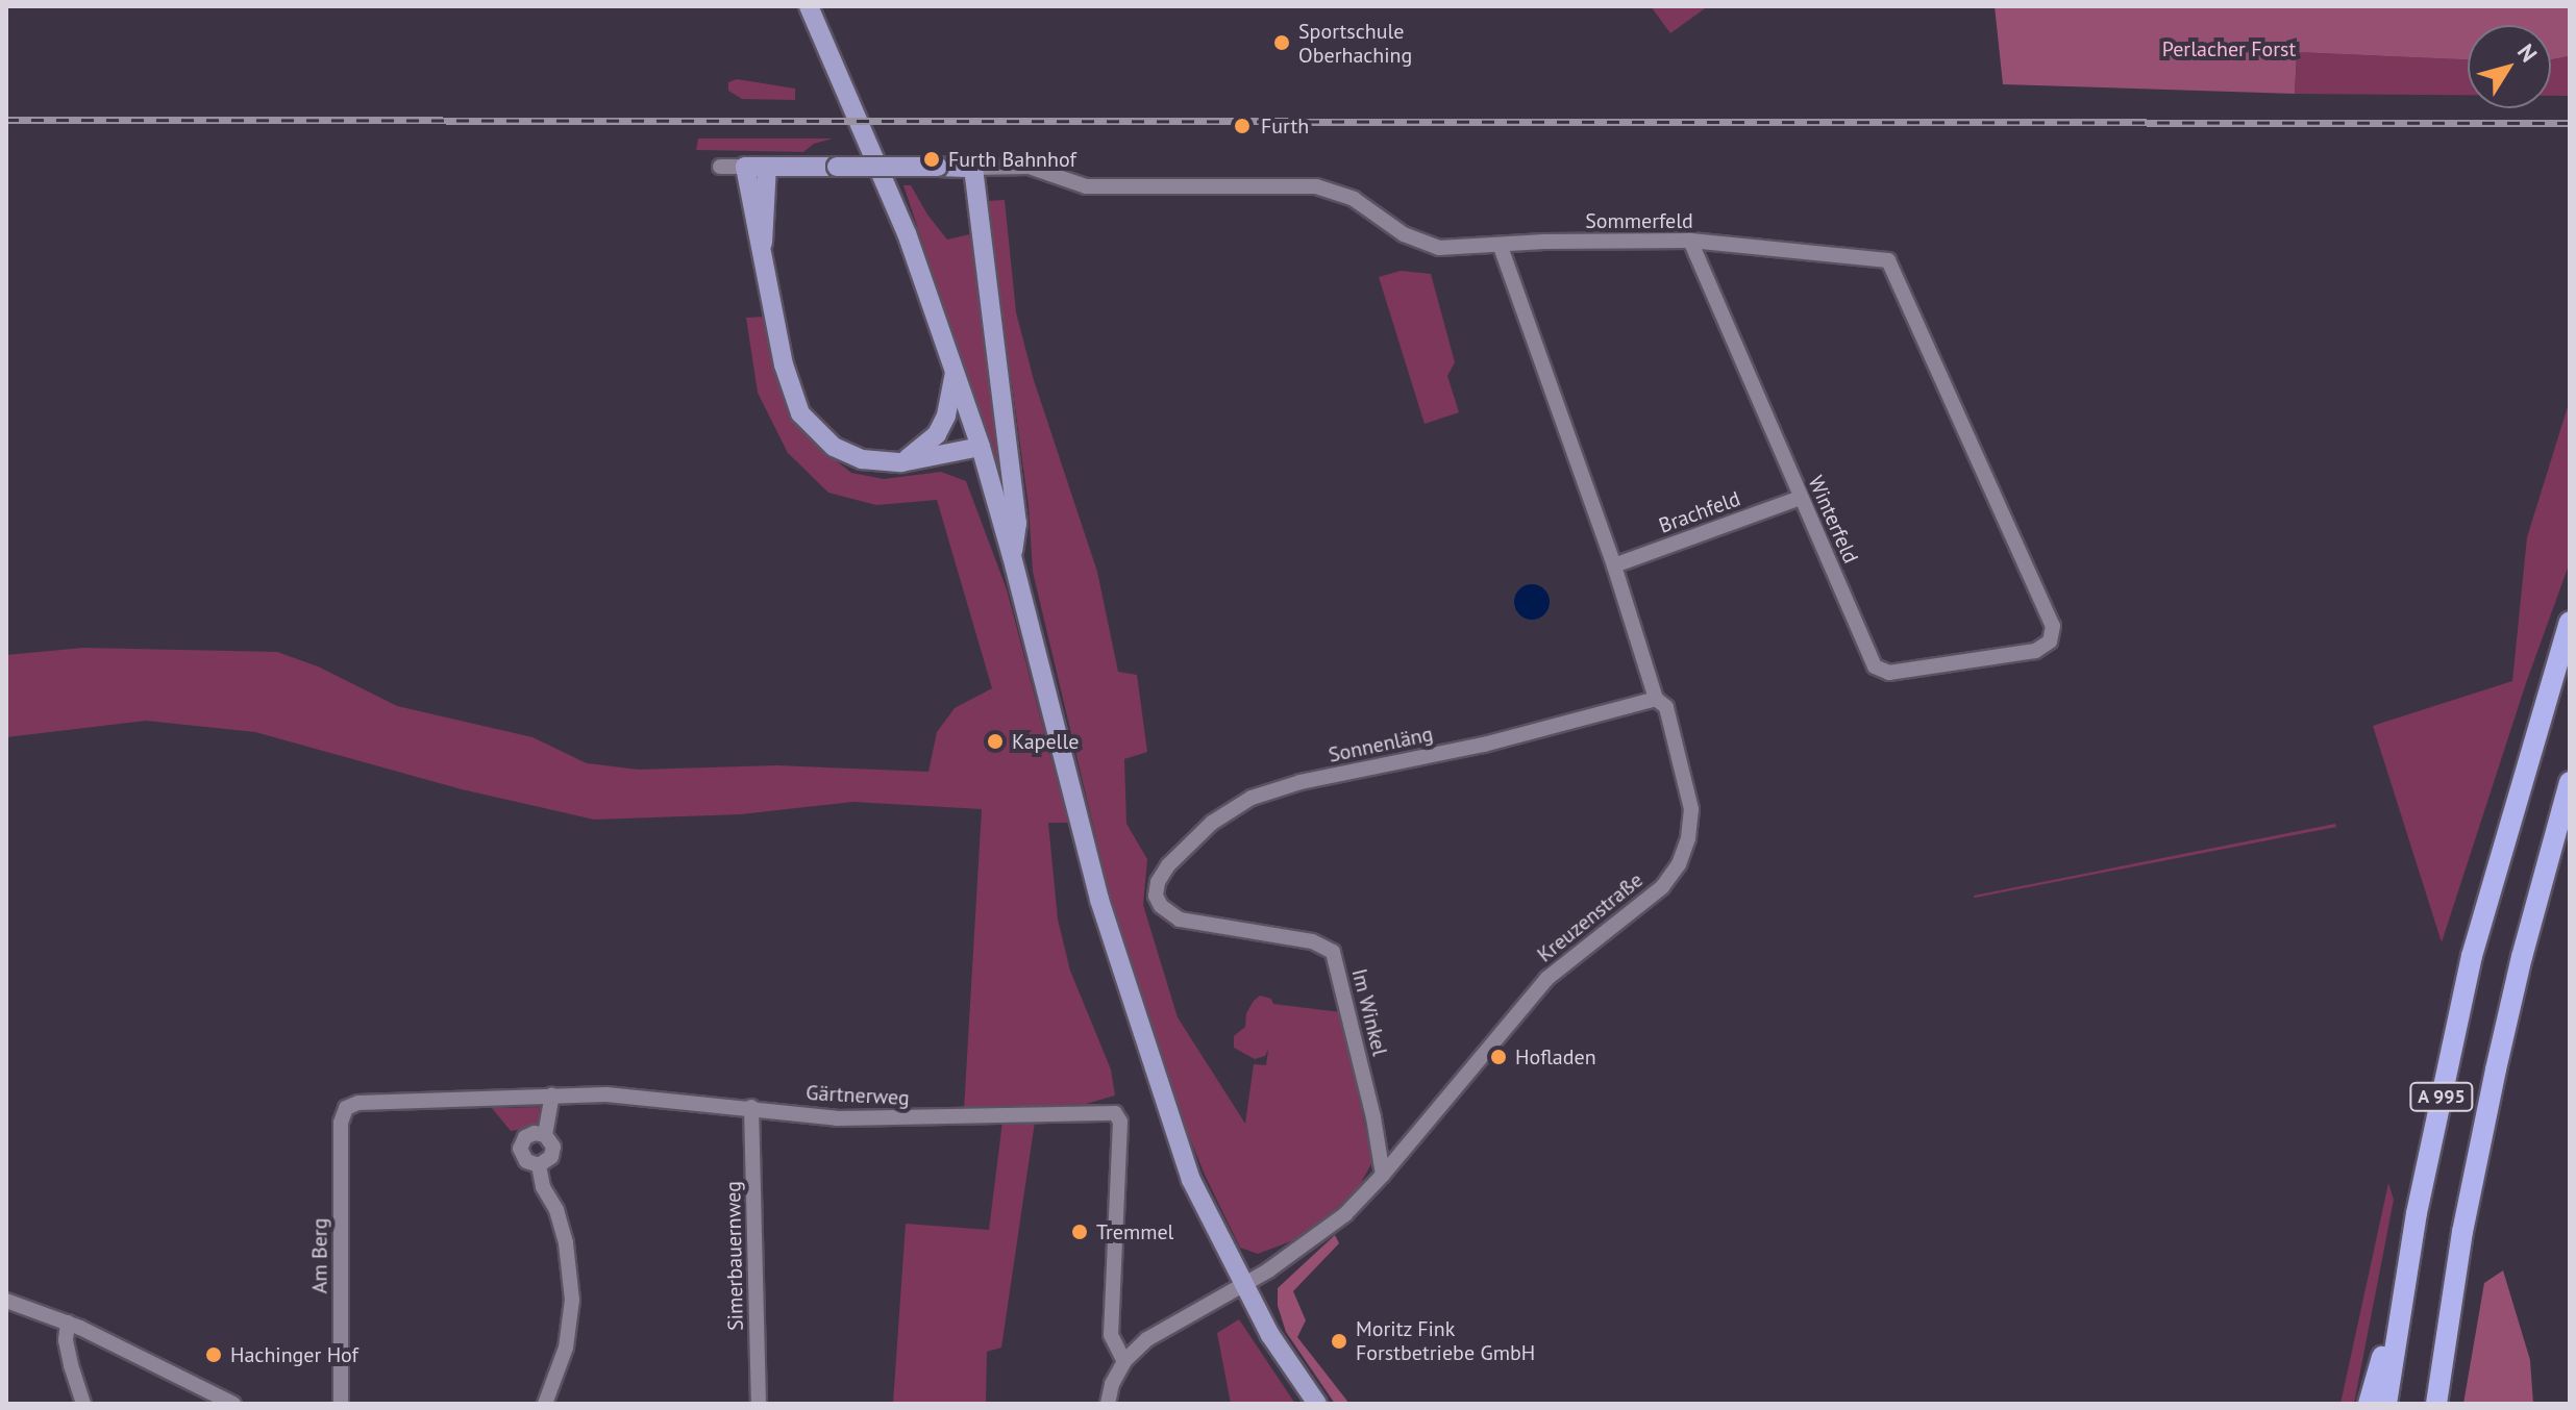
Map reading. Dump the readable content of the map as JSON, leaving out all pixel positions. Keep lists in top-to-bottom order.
{
  "streets": {
    "highway": ["A 995"],
    "street": [
      "Sommerfeld",
      "Brachfeld",
      "Winterfeld",
      "Sonnenläng",
      "Kreuzenstraße",
      "Im Winkel",
      "Gärtnerweg",
      "Am Berg",
      "Simerbauernweg"
    ]
  },
  "crossings": [
    ["Sommerfeld", "Winterfeld"],
    ["Sommerfeld", "Kreuzenstraße"],
    ["Brachfeld", "Winterfeld"],
    ["Brachfeld", "Kreuzenstraße"],
    ["Sonnenläng", "Kreuzenstraße"],
    ["Sonnenläng", "Im Winkel"],
    ["Kreuzenstraße", "Im Winkel"],
    ["Kreuzenstraße", "Gärtnerweg"],
    ["Gärtnerweg", "Am Berg"],
    ["Gärtnerweg", "Simerbauernweg"]
  ],
  "parks": ["Perlacher Forst"],
  "places": [
    "Sportschule Oberhaching",
    "Furth",
    "Furth Bahnhof",
    "Kapelle",
    "Hofladen",
    "Tremmel",
    "Moritz Fink Forstbetriebe GmbH",
    "Hachinger Hof"
  ],
  "north": "top right"
}
